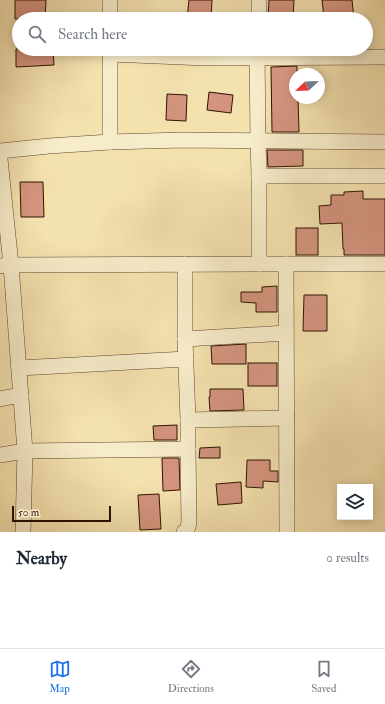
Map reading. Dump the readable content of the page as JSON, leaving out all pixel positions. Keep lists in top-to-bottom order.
{
  "scale_bar": "50 m",
  "north": "bottom left",
  "page": {
    "search": "Search here",
    "scale": "50 m",
    "heading": ["Nearby", "0 results"],
    "nav": ["Map", "Directions", "Saved"]
  }
}
